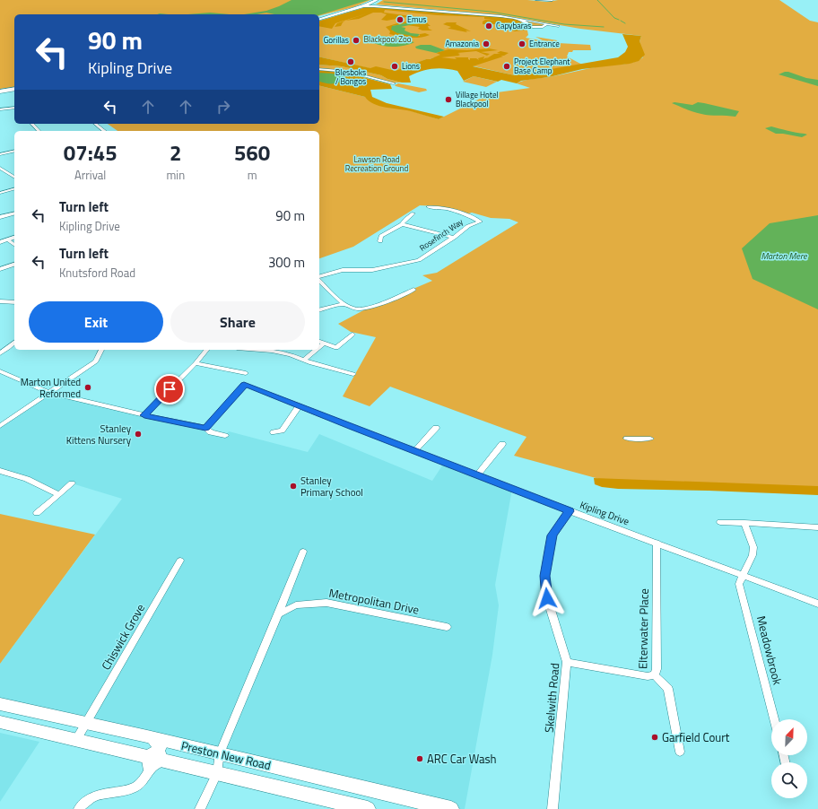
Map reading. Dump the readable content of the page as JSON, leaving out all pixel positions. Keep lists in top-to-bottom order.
{
  "streets": {
    "main road": ["Preston New Road"],
    "street": [
      "Rosefinch Way",
      "Kipling Drive",
      "Metropolitan Drive",
      "Elterwater Place",
      "Chiswick Grove",
      "Meadowbrook",
      "Skelwith Road"
    ]
  },
  "crossings": [
    ["Kipling Drive", "Elterwater Place"],
    ["Kipling Drive", "Meadowbrook"],
    ["Kipling Drive", "Skelwith Road"],
    ["Chiswick Grove", "Preston New Road"]
  ],
  "water": ["Marton Mere"],
  "parks": ["Blackpool Zoo", "Lawson Road Recreation Ground"],
  "places": [
    "Emus",
    "Capybaras",
    "Gorillas",
    "Amazonia",
    "Entrance",
    "Blesboks / Bongos",
    "Lions",
    "Project Elephant Base Camp",
    "Village Hotel Blackpool",
    "Marton United Reformed",
    "Stanley Kittens Nursery",
    "Stanley Primary School",
    "Garfield Court",
    "ARC Car Wash"
  ],
  "north": "top right",
  "page": {
    "turn": ["90 m", "Kipling Drive"],
    "eta": [
      "07:45",
      "Arrival",
      "2",
      "min",
      "560",
      "m"
    ],
    "list": [
      {
        "name": "Turn left",
        "note": "Kipling Drive",
        "value": "90 m"
      },
      {
        "name": "Turn left",
        "note": "Knutsford Road",
        "value": "300 m"
      }
    ],
    "buttons": ["Exit", "Share"]
  }
}
